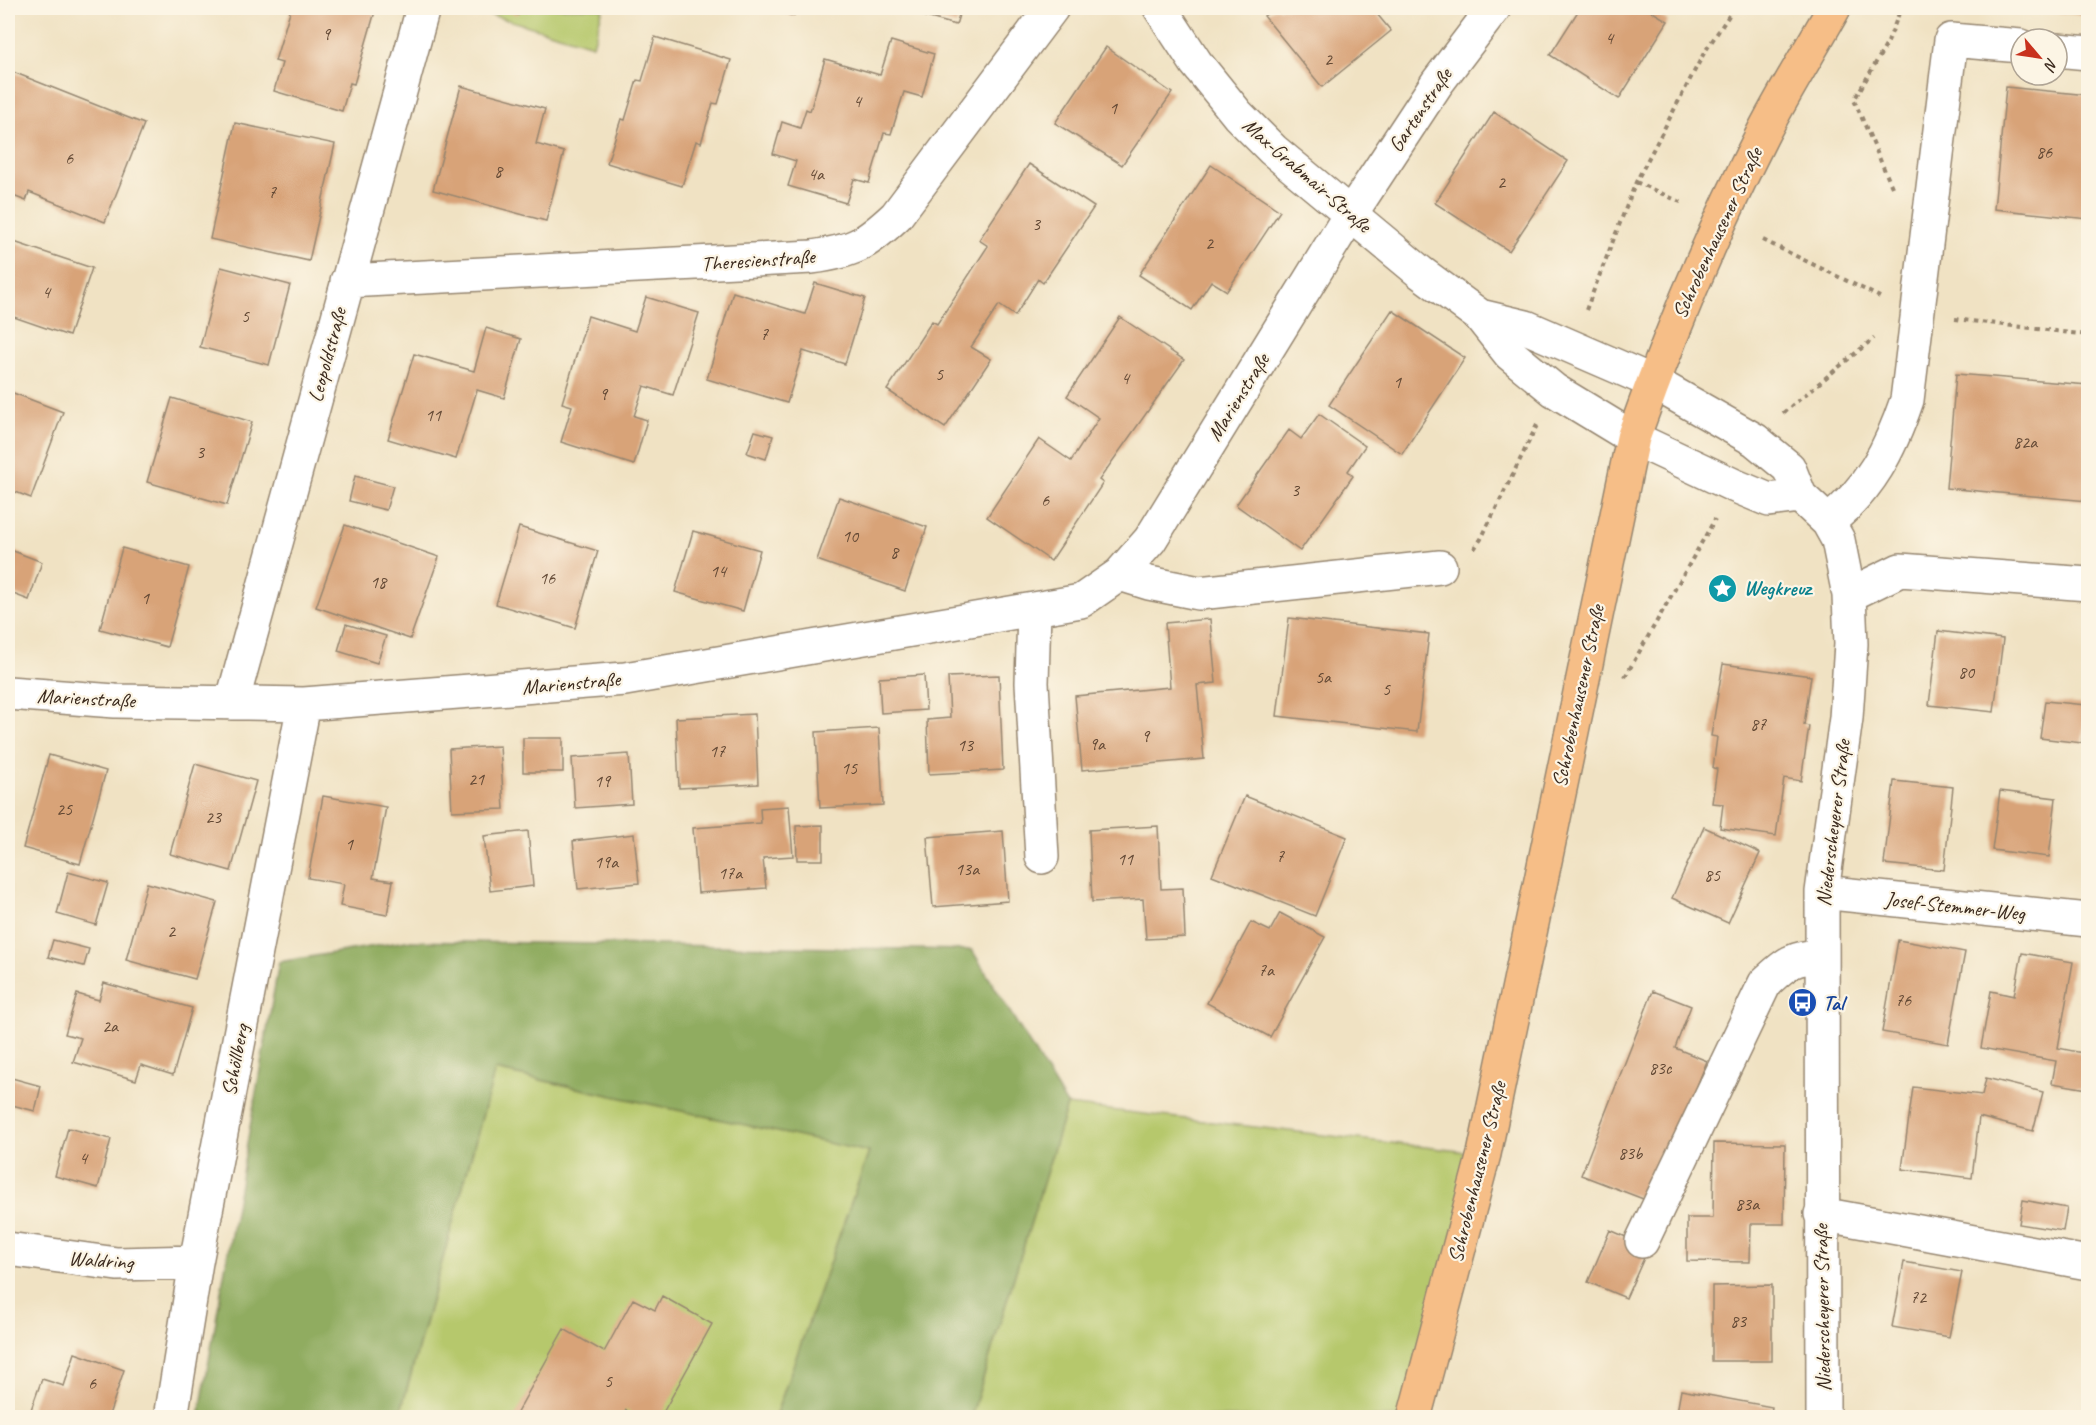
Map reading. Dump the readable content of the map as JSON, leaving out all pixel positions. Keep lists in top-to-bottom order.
{
  "streets": {
    "main road": ["Schrobenhausener Straße"],
    "street": [
      "Gartenstraße",
      "Max-Grabmair-Straße",
      "Theresienstraße",
      "Leopoldstraße",
      "Marienstraße",
      "Niederscheyerer Straße",
      "Josef-Stemmer-Weg",
      "Schöllberg",
      "Waldring"
    ]
  },
  "crossings": [
    ["Gartenstraße", "Max-Grabmair-Straße"],
    ["Gartenstraße", "Marienstraße"],
    ["Max-Grabmair-Straße", "Schrobenhausener Straße"],
    ["Max-Grabmair-Straße", "Marienstraße"],
    ["Max-Grabmair-Straße", "Niederscheyerer Straße"],
    ["Schrobenhausener Straße", "Niederscheyerer Straße"],
    ["Theresienstraße", "Leopoldstraße"],
    ["Leopoldstraße", "Marienstraße"],
    ["Marienstraße", "Schöllberg"],
    ["Niederscheyerer Straße", "Josef-Stemmer-Weg"],
    ["Schöllberg", "Waldring"]
  ],
  "places": {
    "place": ["Wegkreuz"],
    "bus stop": ["Tal"]
  },
  "house_numbers": [
    "9",
    "4",
    "2",
    "4",
    "1",
    "86",
    "6",
    "8",
    "4a",
    "2",
    "7",
    "3",
    "2",
    "4",
    "5",
    "7",
    "5",
    "4",
    "1",
    "9",
    "11",
    "82a",
    "3",
    "3",
    "6",
    "10",
    "8",
    "14",
    "16",
    "18",
    "1",
    "80",
    "5a",
    "5",
    "87",
    "9",
    "9a",
    "13",
    "17",
    "15",
    "21",
    "19",
    "25",
    "23",
    "1",
    "7",
    "11",
    "19a",
    "13a",
    "17a",
    "85",
    "2",
    "7a",
    "76",
    "2a",
    "83c",
    "83b",
    "4",
    "83a",
    "72",
    "83",
    "5",
    "6"
  ],
  "north": "bottom right"
}
